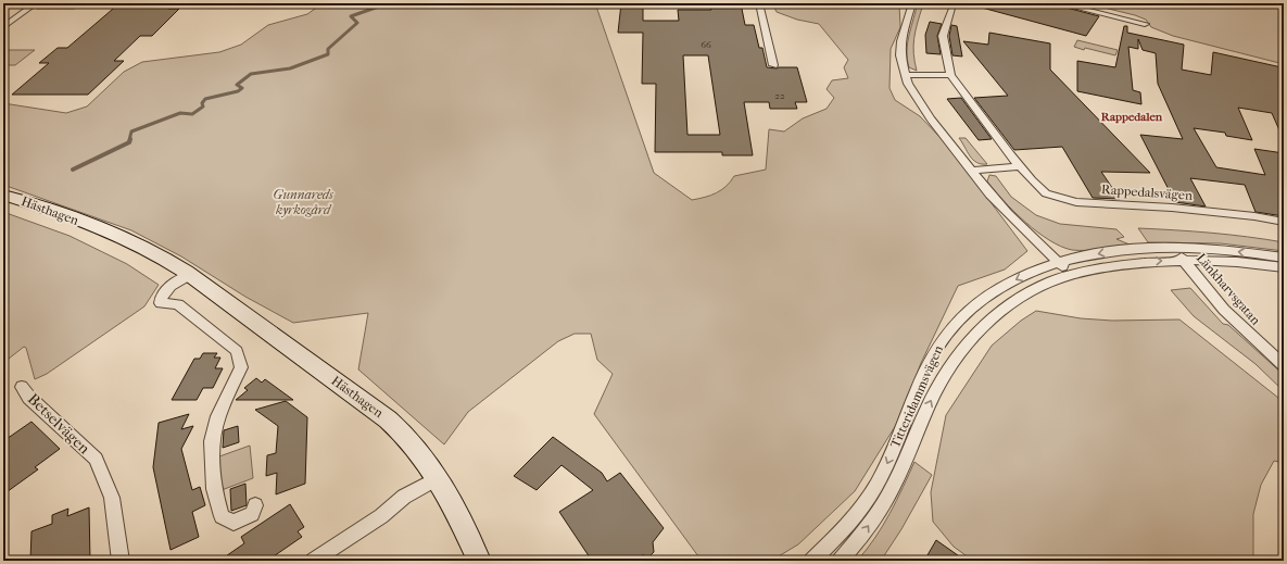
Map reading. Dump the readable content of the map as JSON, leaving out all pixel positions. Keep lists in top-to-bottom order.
{
  "streets": {
    "street": [
      "Rappedalsvägen",
      "Hästhagen",
      "Länkharvsgatan",
      "Titteridammsvägen",
      "Betselvägen"
    ]
  },
  "crossings": [
    ["Länkharvsgatan", "Titteridammsvägen"]
  ],
  "districts": ["Rappedalen"],
  "parks": ["Gunnareds kyrkogård"],
  "house_numbers": ["66", "22"]
}
